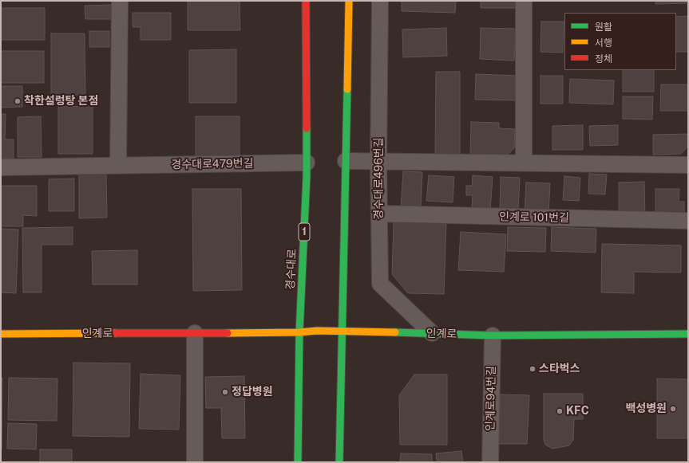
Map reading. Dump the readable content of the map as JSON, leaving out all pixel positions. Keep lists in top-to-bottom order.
{
  "streets": {
    "main road": ["1", "경수대로", "인계로"],
    "street": [
      "경수대로479번길",
      "경수대로496번길",
      "인계로 101번길",
      "인계로94번길"
    ]
  },
  "crossings": [
    ["경수대로479번길", "경수대로"],
    ["경수대로496번길", "인계로 101번길"],
    ["경수대로496번길", "인계로"],
    ["경수대로", "인계로"],
    ["인계로", "인계로94번길"]
  ],
  "places": [
    "착한설렁탕 본점",
    "스타벅스",
    "정답병원",
    "백성병원",
    "KFC"
  ],
  "legend": ["원활", "서행", "정체"]
}
